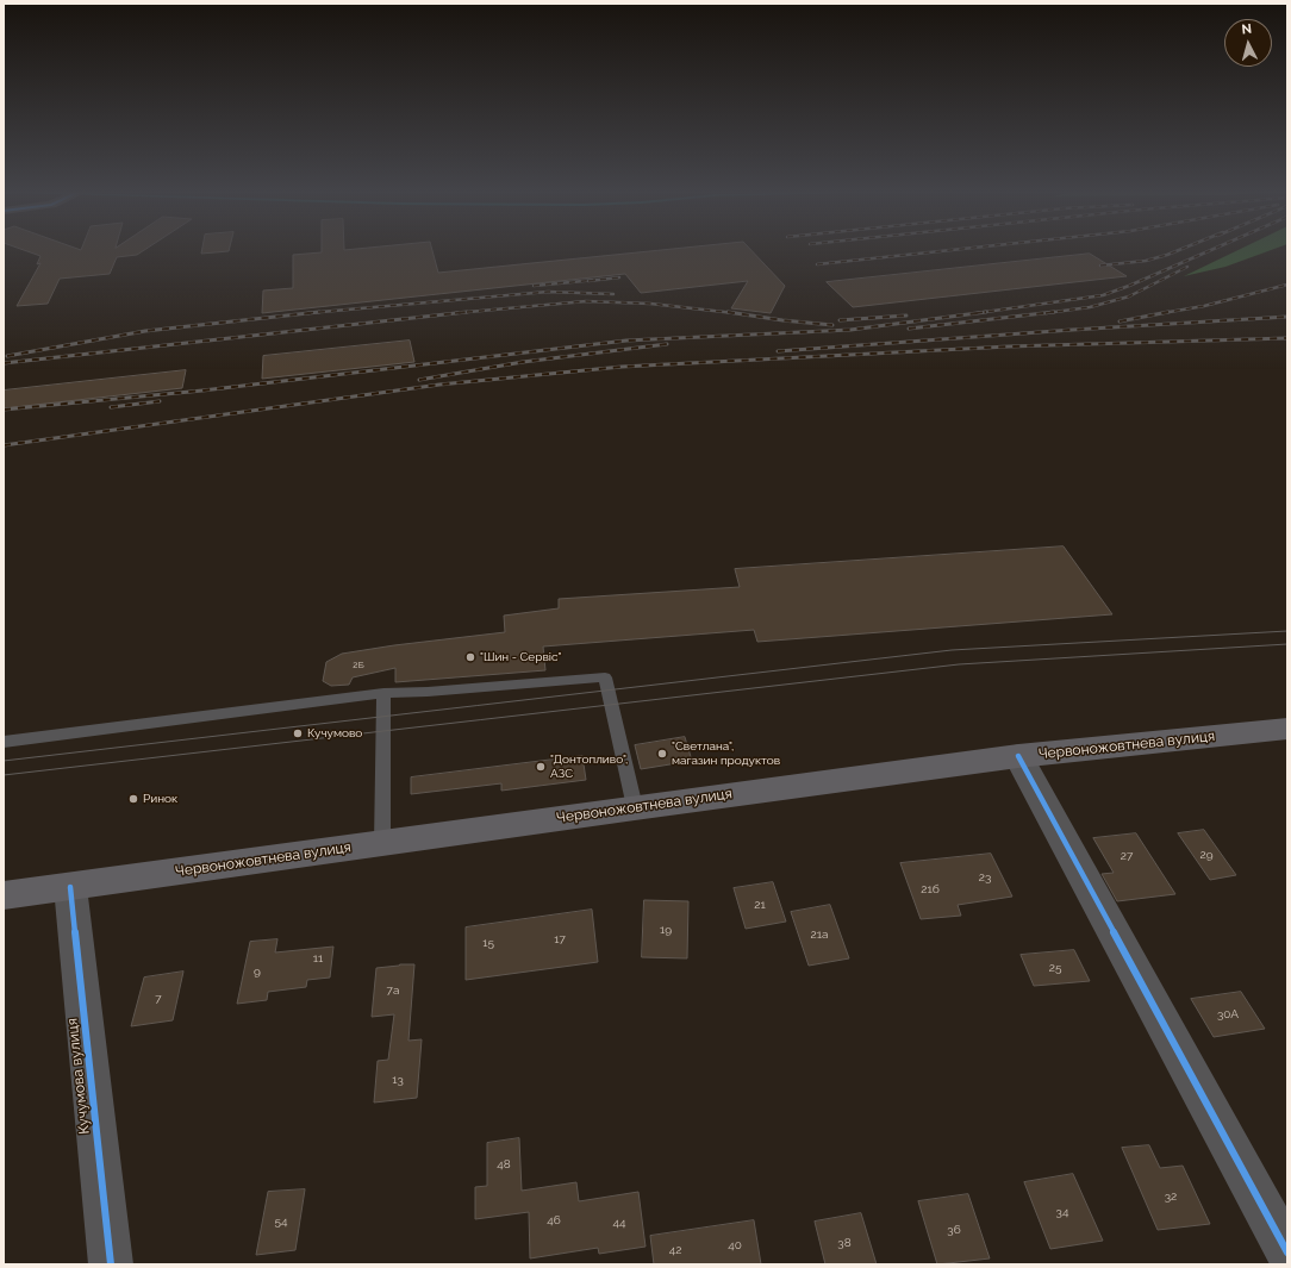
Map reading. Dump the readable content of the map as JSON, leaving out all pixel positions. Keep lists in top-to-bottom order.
{
  "streets": {
    "main road": ["Червоножовтнева вулиця"],
    "street": ["Кучумова вулиця"]
  },
  "crossings": [
    ["Червоножовтнева вулиця", "Кучумова вулиця"]
  ],
  "places": [
    "\"Шин - Сервіс\"",
    "Кучумово",
    "\"Светлана\", магазин продуктов",
    "\"Донтопливо\", АЗС",
    "Ринок"
  ],
  "house_numbers": [
    "2Б",
    "29",
    "27",
    "23",
    "21б",
    "21",
    "19",
    "21а",
    "17",
    "15",
    "11",
    "25",
    "9",
    "7а",
    "7",
    "30А",
    "13",
    "48",
    "32",
    "34",
    "46",
    "54",
    "44",
    "36",
    "38",
    "40",
    "42"
  ],
  "north": "top"
}
